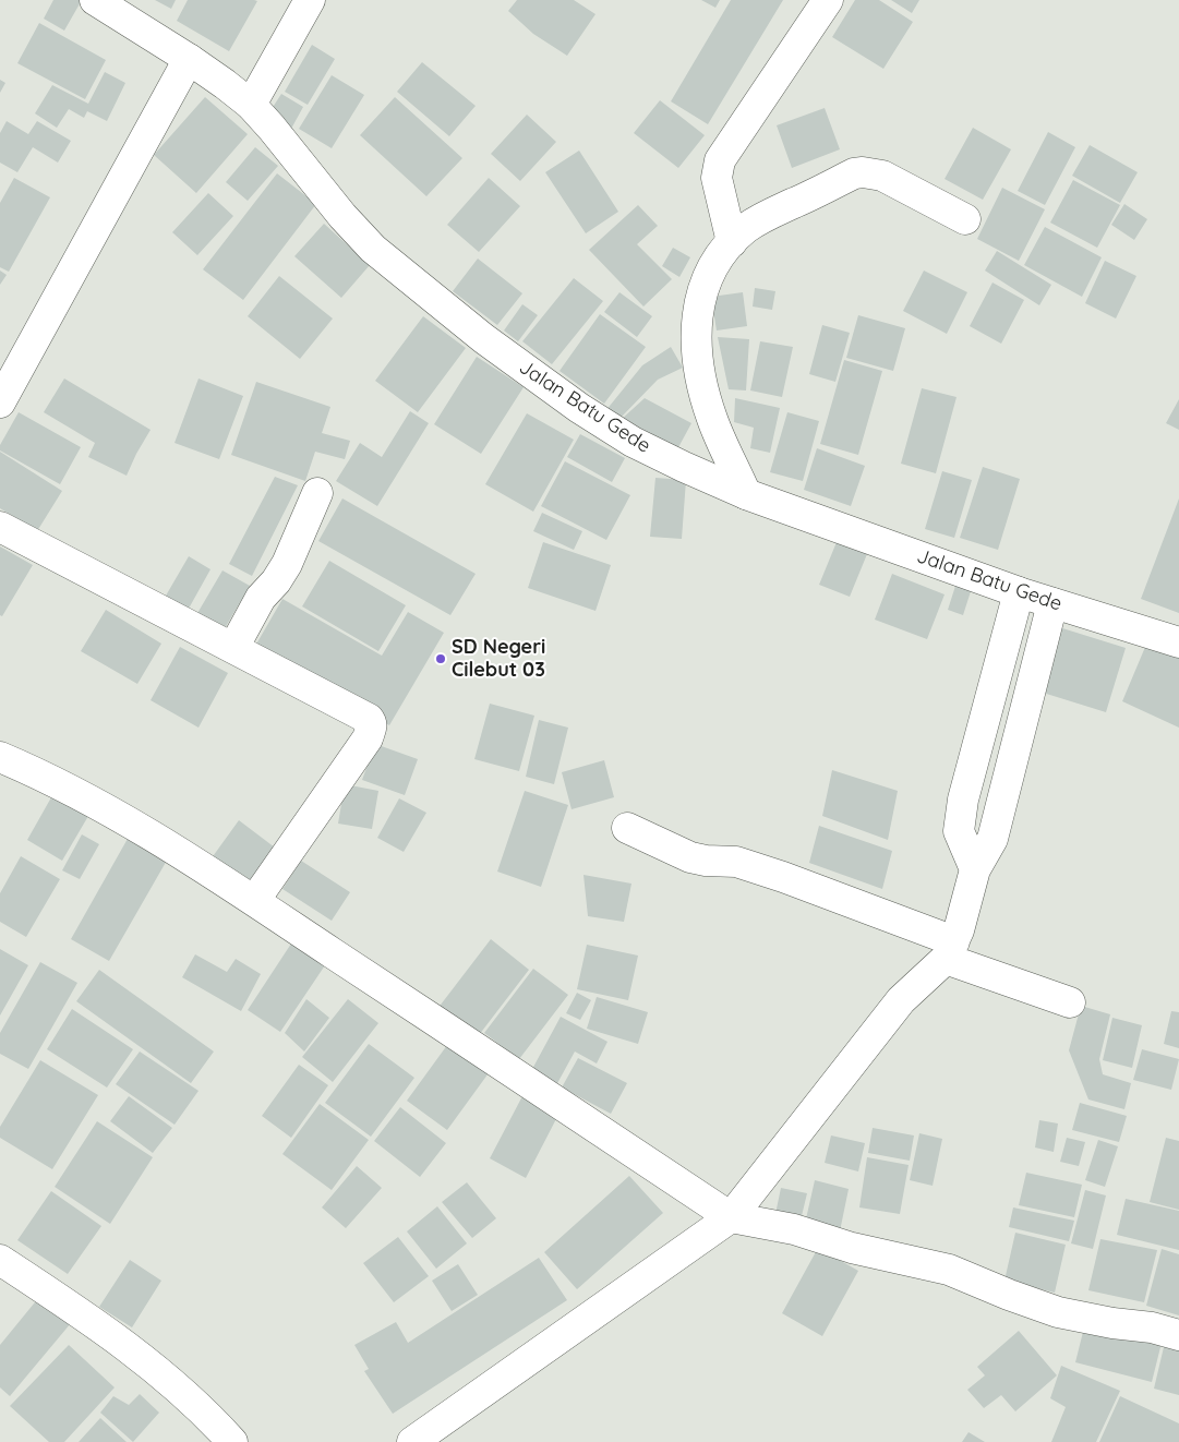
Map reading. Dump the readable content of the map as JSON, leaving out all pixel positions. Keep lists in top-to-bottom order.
{
  "streets": {
    "street": ["Jalan Batu Gede"]
  },
  "places": ["SD Negeri Cilebut 03"]
}
